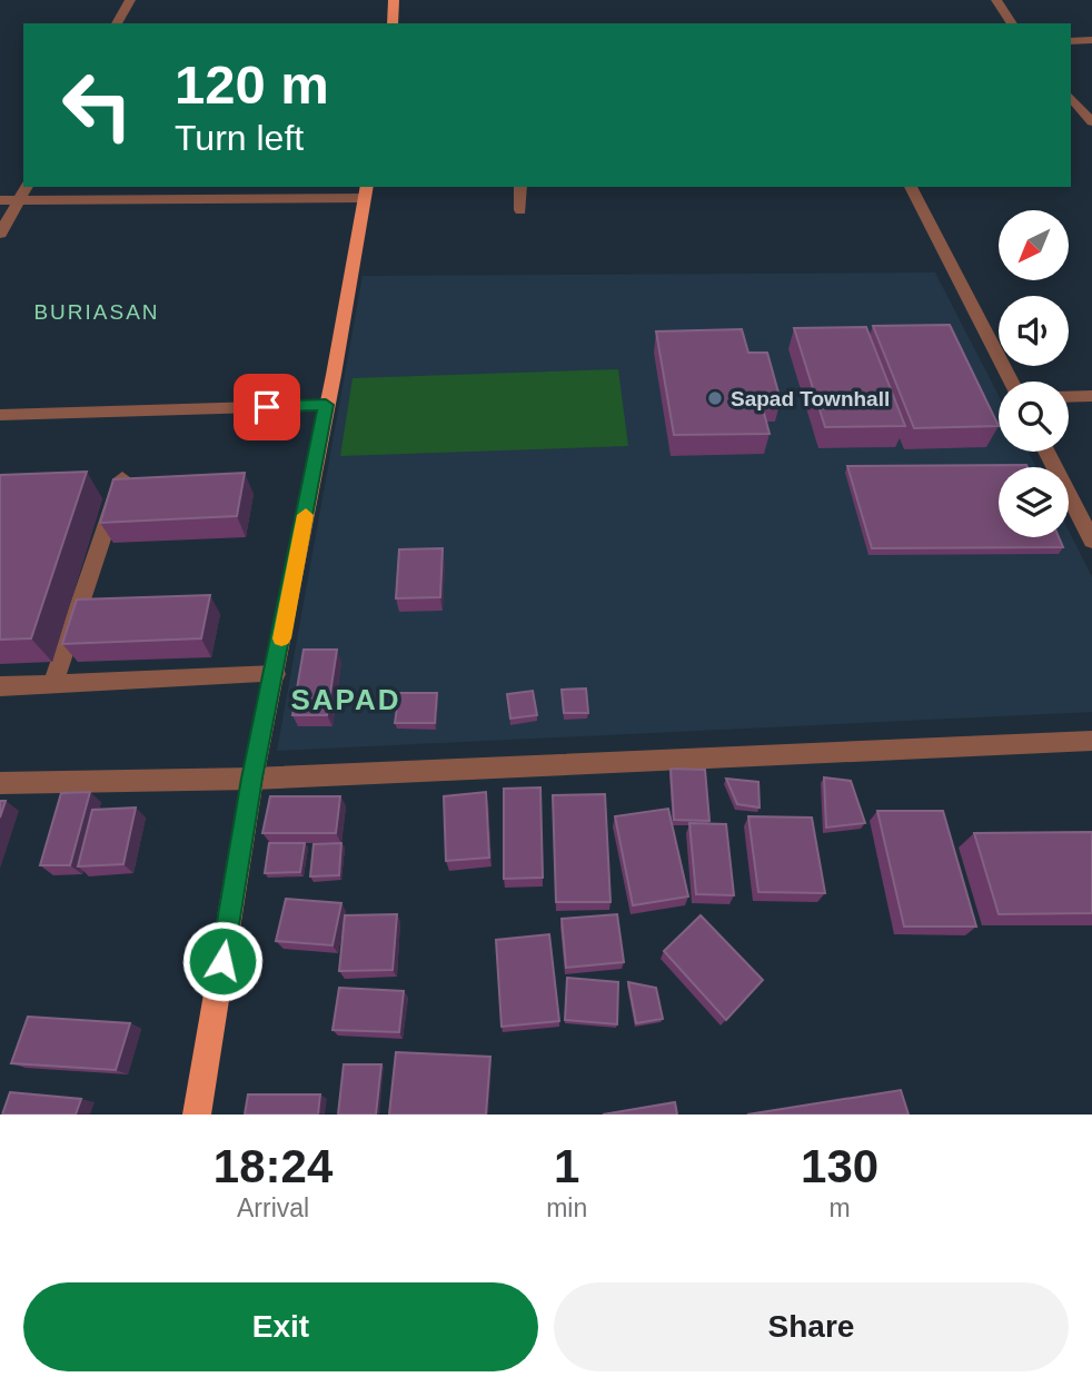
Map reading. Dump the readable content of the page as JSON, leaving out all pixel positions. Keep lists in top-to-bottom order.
{
  "districts": ["BURIASAN", "SAPAD"],
  "places": ["Sapad Townhall"],
  "north": "bottom left",
  "page": {
    "turn": ["120 m", "Turn left"],
    "eta": [
      "18:24",
      "Arrival",
      "1",
      "min",
      "130",
      "m"
    ],
    "buttons": ["Exit", "Share"]
  }
}
